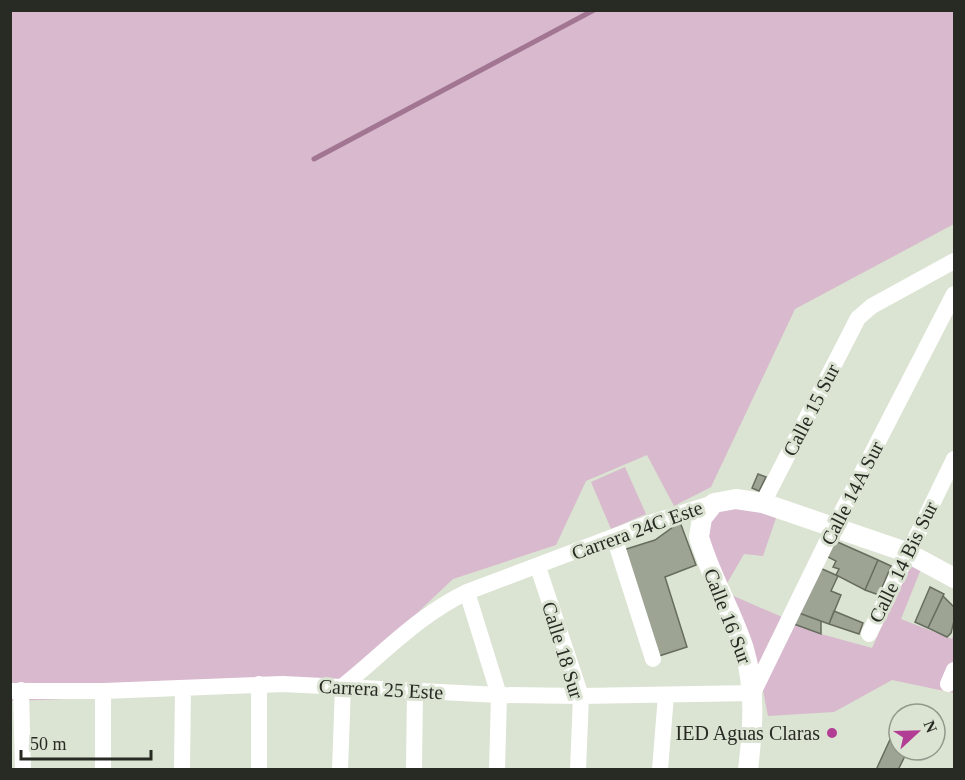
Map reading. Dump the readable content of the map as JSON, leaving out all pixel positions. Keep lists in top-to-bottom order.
{
  "streets": {
    "street": [
      "Calle 15 Sur",
      "Calle 14A Sur",
      "Carrera 24C Este",
      "Calle 14 Bis Sur",
      "Calle 16 Sur",
      "Calle 18 Sur",
      "Carrera 25 Este"
    ]
  },
  "crossings": [
    ["Calle 15 Sur", "Carrera 24C Este"],
    ["Calle 14A Sur", "Carrera 24C Este"],
    ["Calle 14A Sur", "Calle 16 Sur"],
    ["Calle 14A Sur", "Carrera 25 Este"],
    ["Carrera 24C Este", "Calle 14 Bis Sur"],
    ["Carrera 24C Este", "Calle 16 Sur"],
    ["Carrera 24C Este", "Calle 18 Sur"],
    ["Carrera 24C Este", "Carrera 25 Este"],
    ["Calle 16 Sur", "Carrera 25 Este"],
    ["Calle 18 Sur", "Carrera 25 Este"]
  ],
  "places": ["IED Aguas Claras"],
  "scale_bar": "50 m",
  "north": "right"
}
